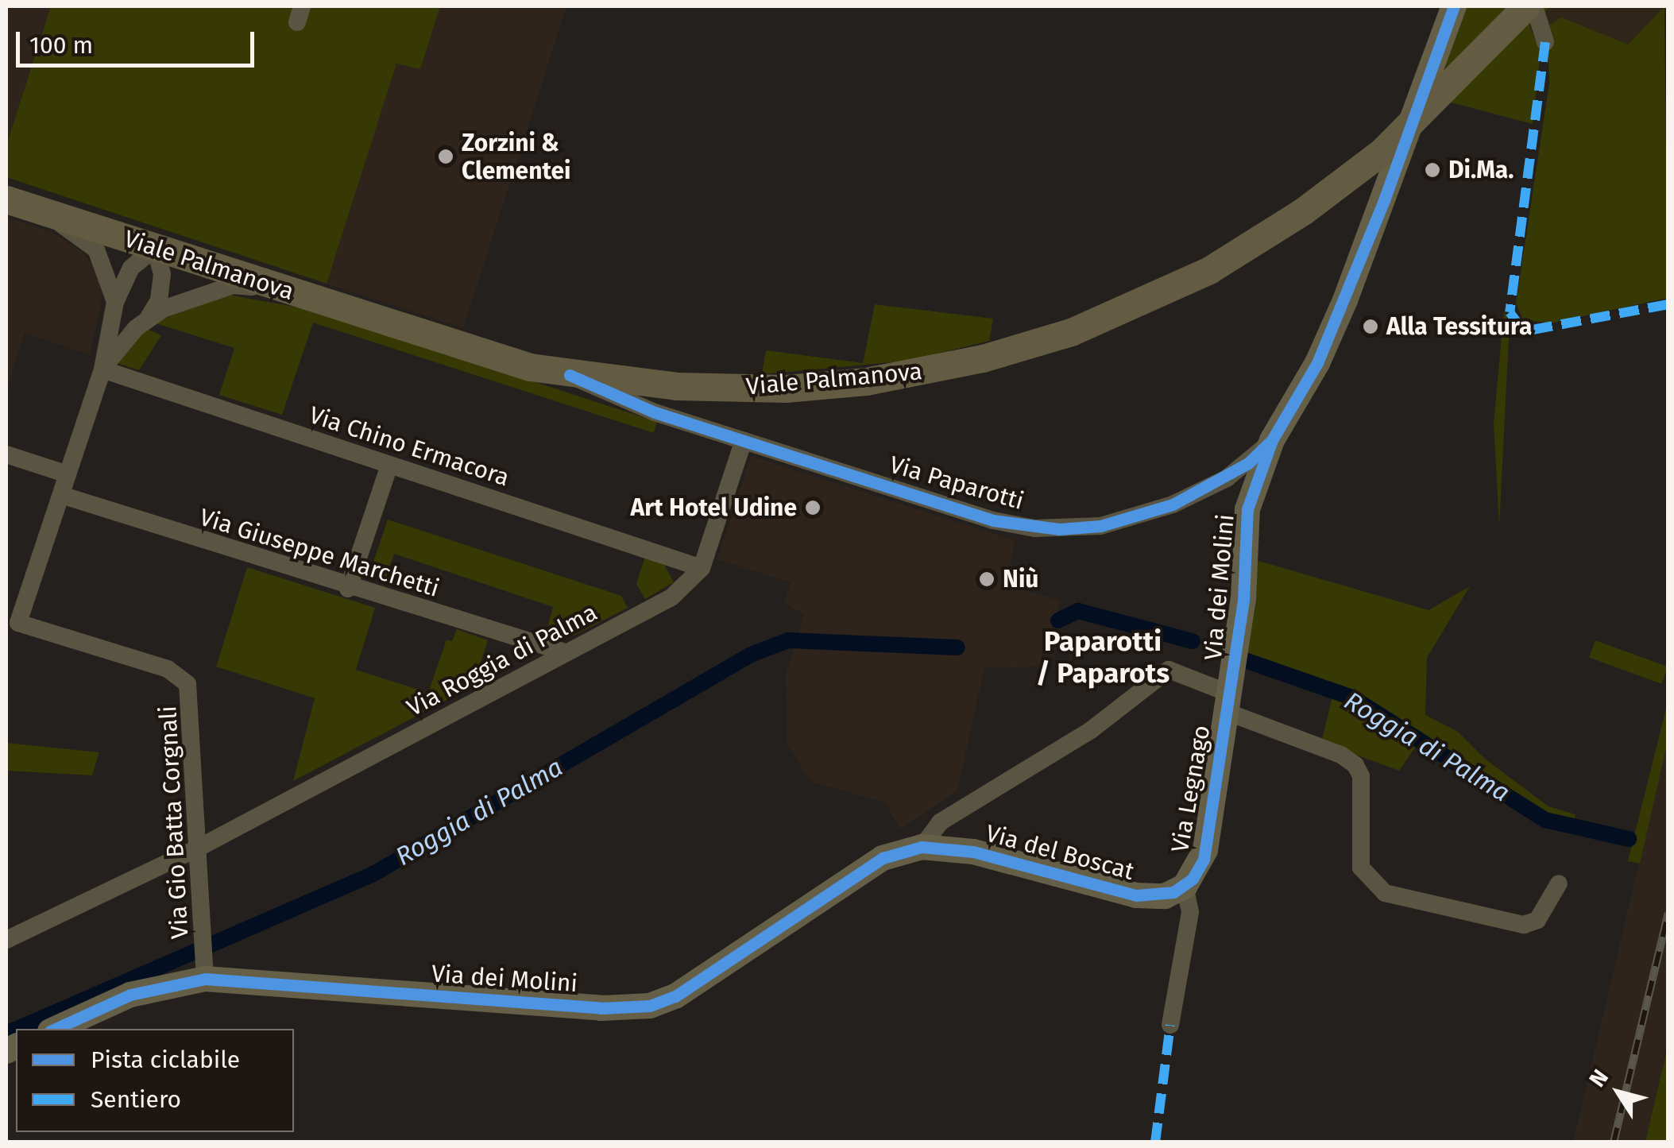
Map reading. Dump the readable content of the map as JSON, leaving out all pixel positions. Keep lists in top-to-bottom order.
{
  "streets": {
    "main road": ["Viale Palmanova"],
    "street": [
      "Via Chino Ermacora",
      "Via Paparotti",
      "Via Giuseppe Marchetti",
      "Via dei Molini",
      "Via Roggia di Palma",
      "Via Legnago",
      "Via Gio Batta Corgnali",
      "Via del Boscat"
    ]
  },
  "crossings": [
    ["Viale Palmanova", "Via Paparotti"],
    ["Viale Palmanova", "Via Gio Batta Corgnali"],
    ["Via Chino Ermacora", "Via Roggia di Palma"],
    ["Via Chino Ermacora", "Via Gio Batta Corgnali"],
    ["Via Paparotti", "Via dei Molini"],
    ["Via Paparotti", "Via Roggia di Palma"],
    ["Via Giuseppe Marchetti", "Via Roggia di Palma"],
    ["Via Giuseppe Marchetti", "Via Gio Batta Corgnali"],
    ["Via dei Molini", "Via Legnago"],
    ["Via dei Molini", "Via Gio Batta Corgnali"],
    ["Via dei Molini", "Via del Boscat"],
    ["Via Roggia di Palma", "Via Gio Batta Corgnali"],
    ["Via Legnago", "Via del Boscat"]
  ],
  "districts": ["Paparotti / Paparots"],
  "water": ["Roggia di Palma"],
  "places": [
    "Zorzini & Clementei",
    "Di.Ma.",
    "Alla Tessitura",
    "Art Hotel Udine",
    "Niù"
  ],
  "legend": ["Pista ciclabile", "Sentiero"],
  "scale_bar": "100 m",
  "north": "top left"
}
